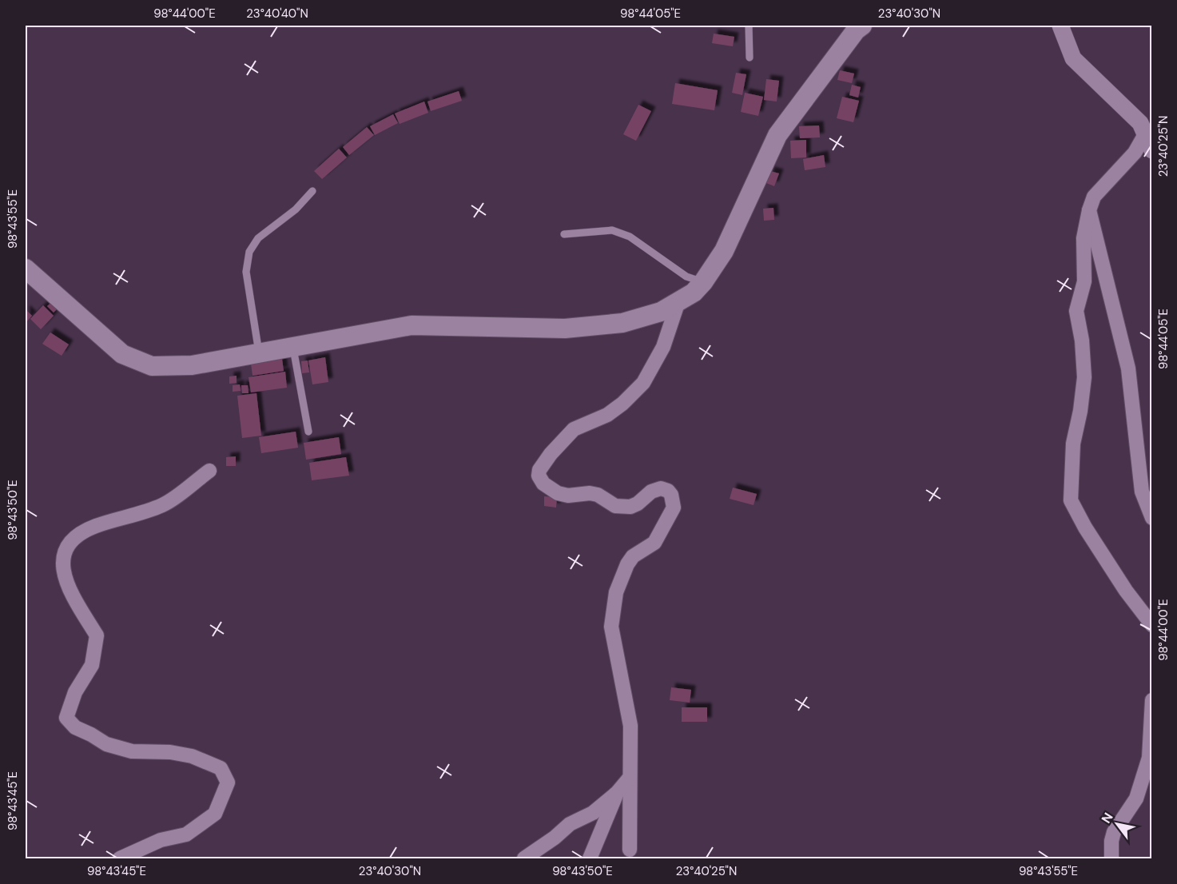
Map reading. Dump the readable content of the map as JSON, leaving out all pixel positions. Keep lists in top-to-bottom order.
{
  "north": "top left",
  "coordinates": [
    "98°44'00\"E",
    "23°40'40\"N",
    "98°44'05\"E",
    "23°40'30\"N",
    "23°40'25\"N",
    "98°43'55\"E",
    "98°43'50\"E",
    "98°43'45\"E"
  ]
}
